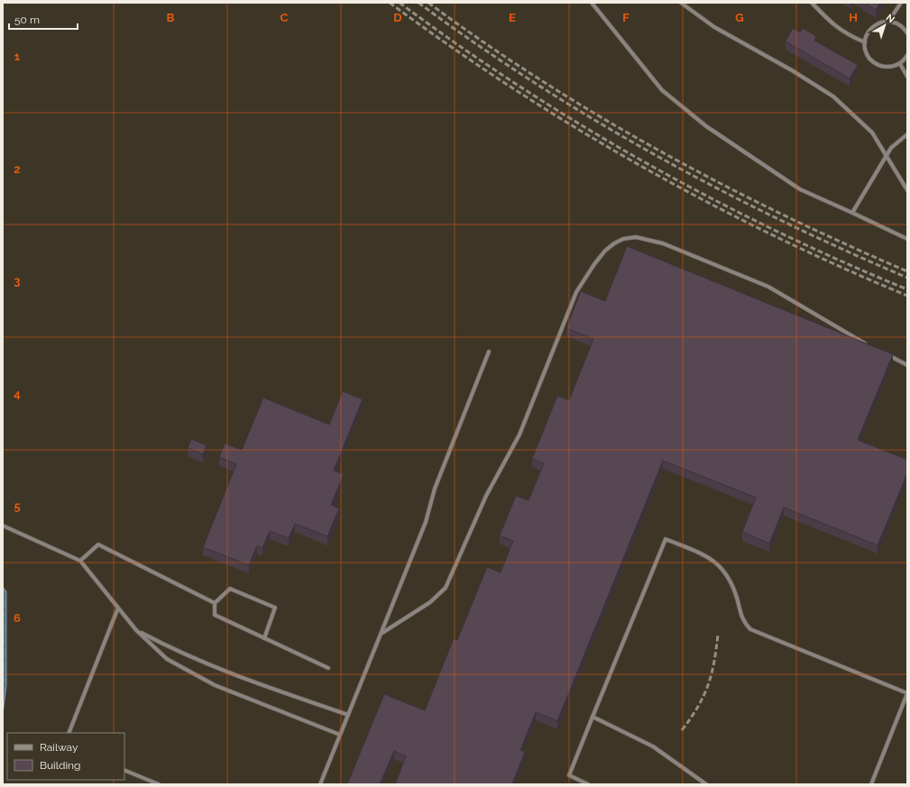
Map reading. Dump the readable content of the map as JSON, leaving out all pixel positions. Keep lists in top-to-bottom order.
{
  "legend": ["Railway", "Building"],
  "scale_bar": "50 m",
  "north": "top right",
  "grid": {
    "columns": [
      "B",
      "C",
      "D",
      "E",
      "F",
      "G",
      "H"
    ],
    "rows": [
      "1",
      "2",
      "3",
      "4",
      "5",
      "6"
    ]
  }
}
